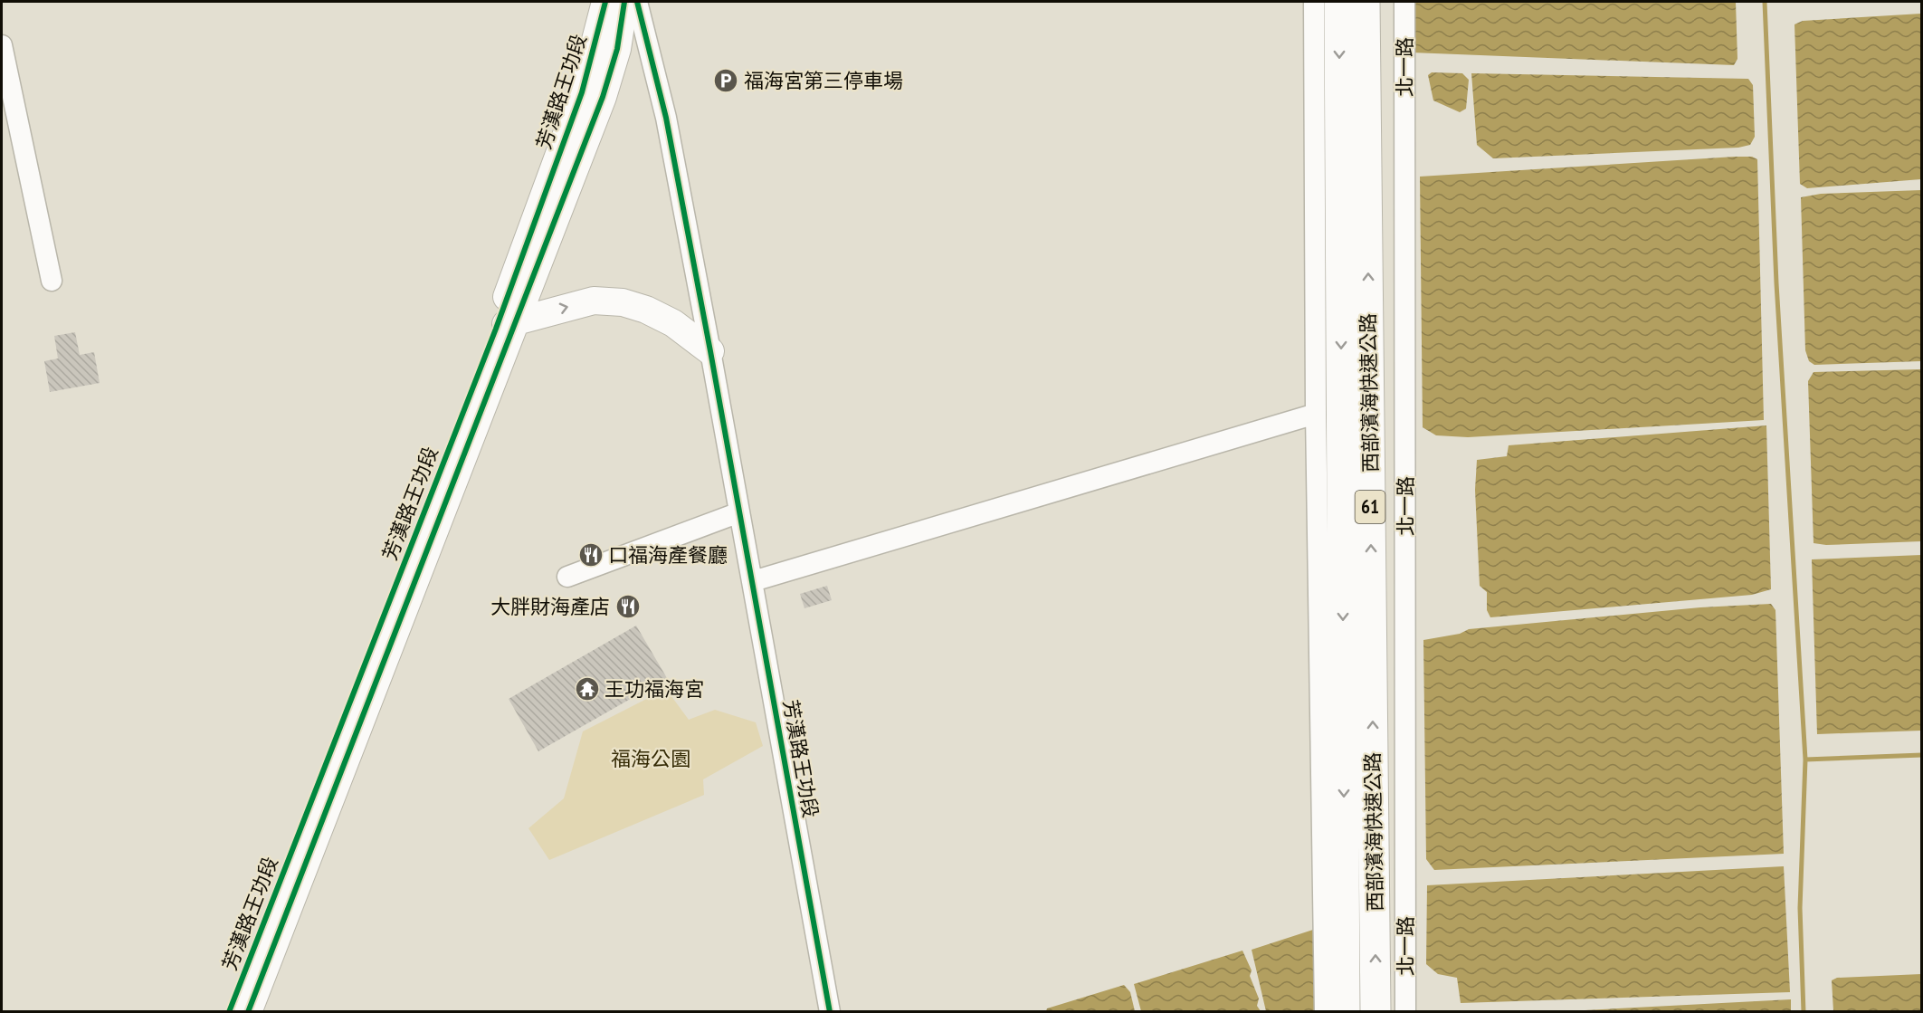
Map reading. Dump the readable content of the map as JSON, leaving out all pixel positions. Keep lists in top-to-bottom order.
{
  "streets": {
    "highway": ["西部濱海快速公路", "61"],
    "main road": ["芳漢路王功段"],
    "street": ["北一路"]
  },
  "parks": ["福海公園"],
  "places": {
    "parking": ["福海宮第三停車場"],
    "restaurant": ["口福海產餐廳", "大胖財海產店"],
    "temple": ["王功福海宮"]
  }
}
